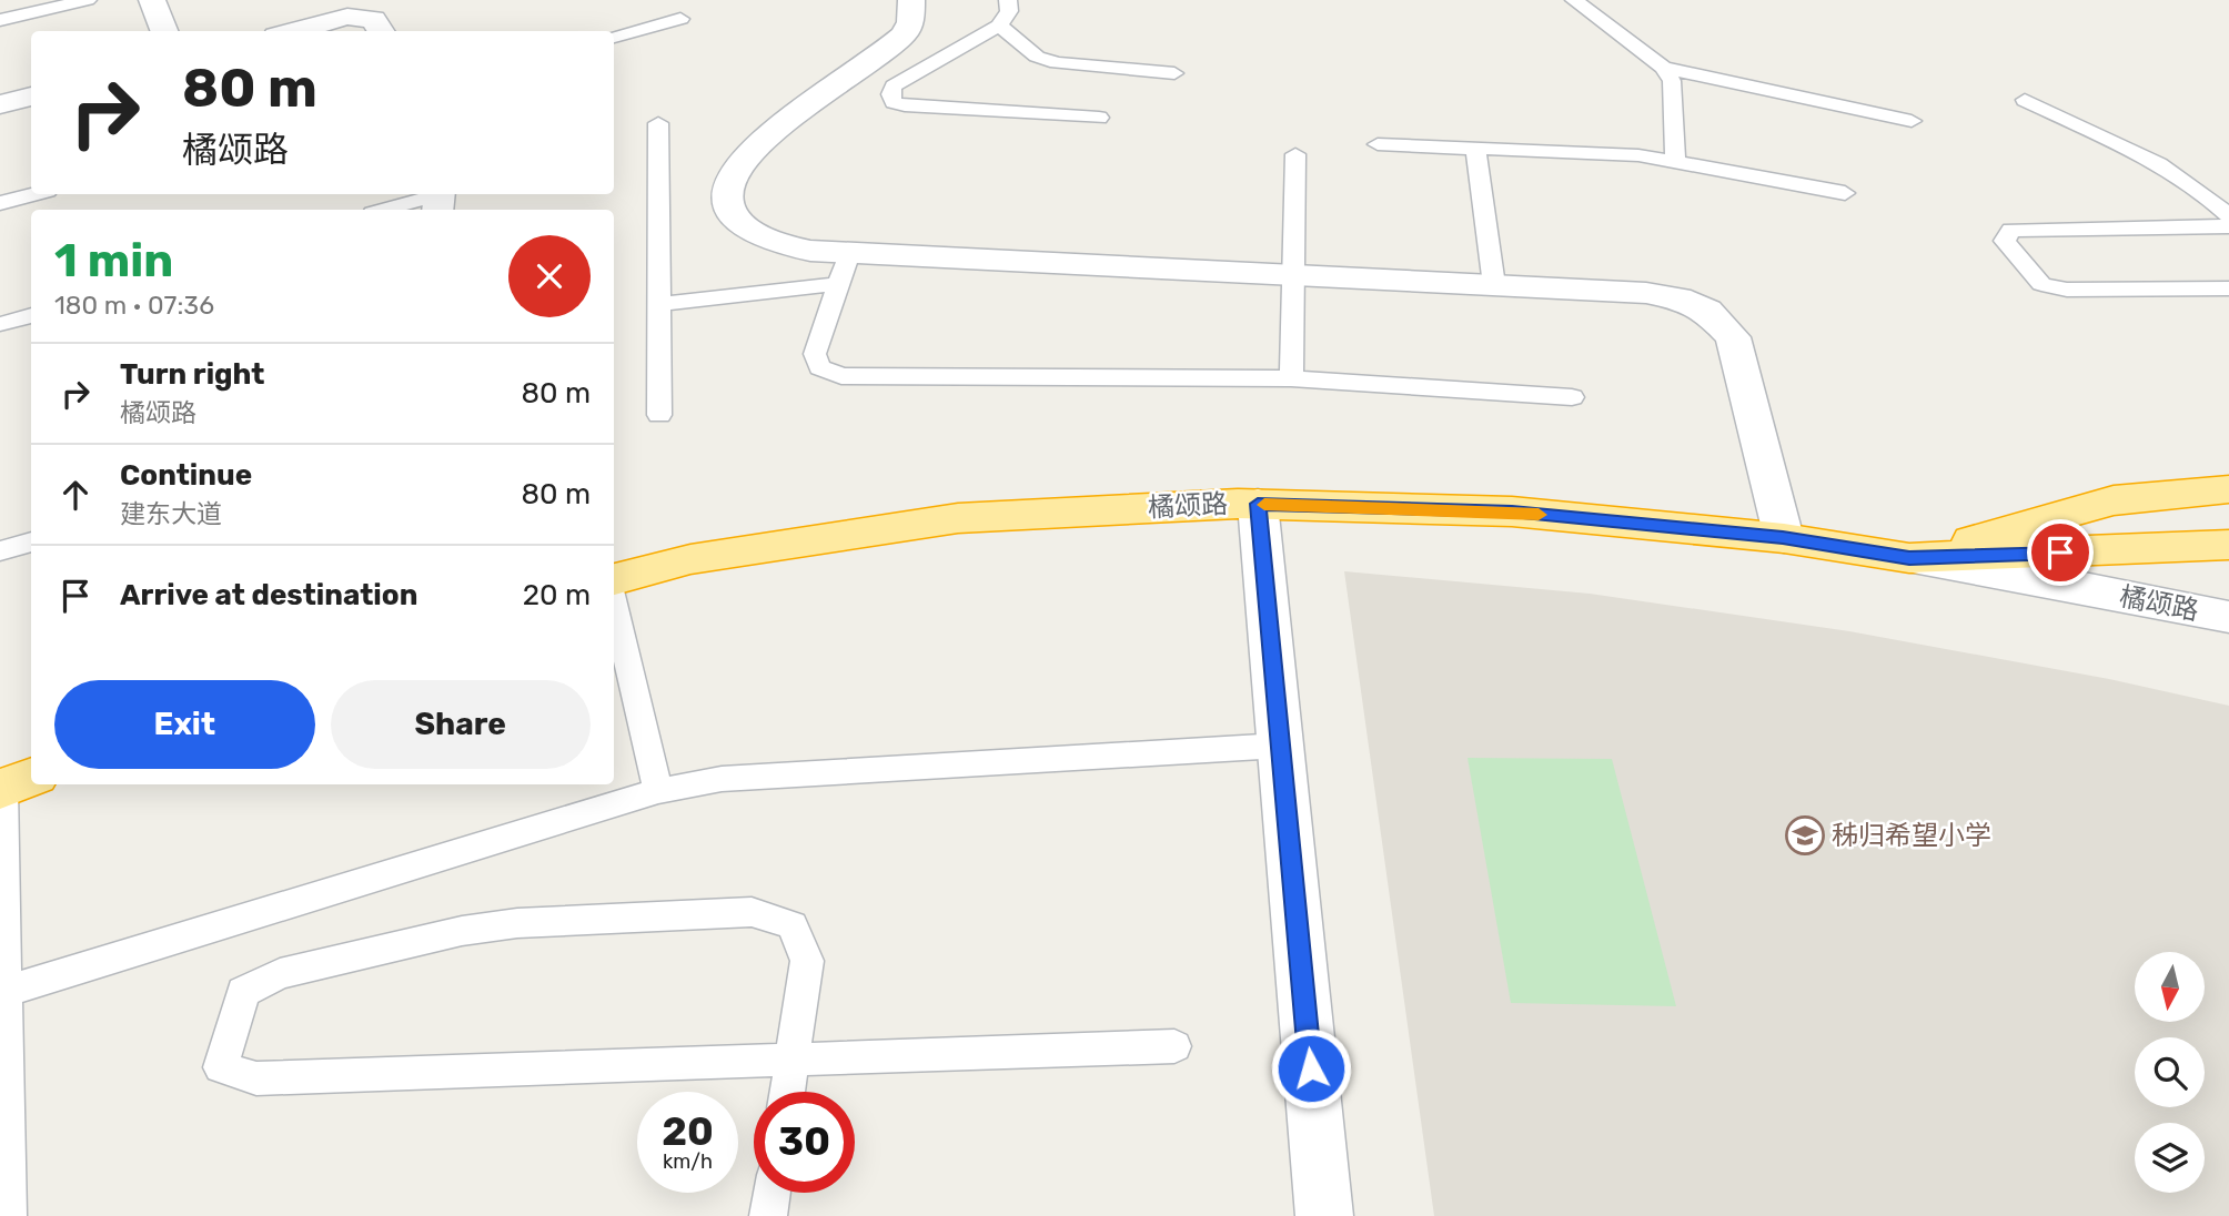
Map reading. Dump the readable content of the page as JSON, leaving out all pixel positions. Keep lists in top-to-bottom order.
{
  "streets": {
    "highway": ["橘颂路"]
  },
  "places": {
    "school or university": ["秭归希望小学"]
  },
  "north": "bottom",
  "page": {
    "turn": ["80 m", "橘颂路"],
    "heading": ["1 min", "180 m · 07:36"],
    "list": [
      {
        "name": "Turn right",
        "note": "橘颂路",
        "value": "80 m"
      },
      {
        "name": "Continue",
        "note": "建东大道",
        "value": "80 m"
      },
      {
        "name": "Arrive at destination",
        "value": "20 m"
      }
    ],
    "buttons": ["Exit", "Share"],
    "speed": "20 km/h",
    "limit": "30"
  }
}
